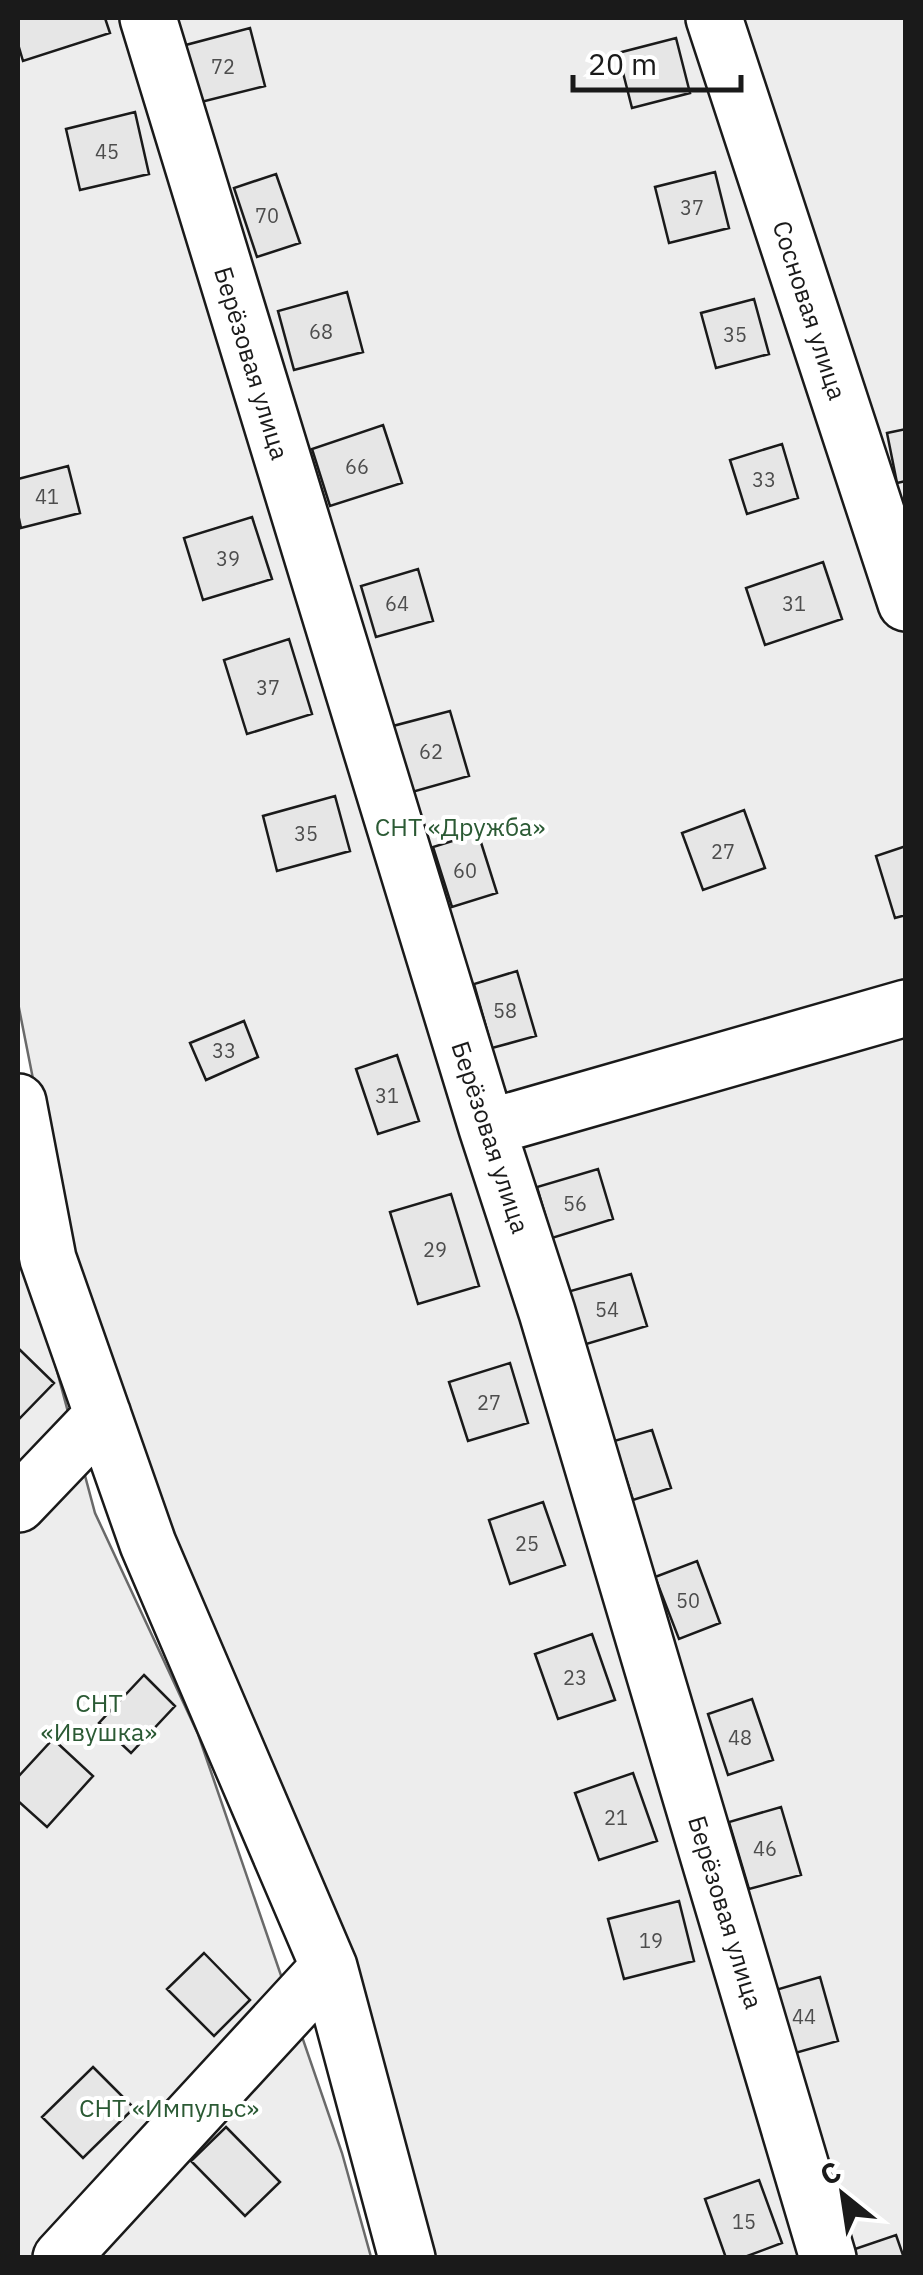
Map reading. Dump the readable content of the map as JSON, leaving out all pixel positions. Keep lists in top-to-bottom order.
{
  "streets": {
    "lane": ["Сосновая улица", "Берёзовая улица"]
  },
  "parks": ["СНТ «Дружба»", "СНТ «Ивушка»", "СНТ «Импульс»"],
  "house_numbers": [
    "72",
    "45",
    "37",
    "70",
    "68",
    "35",
    "66",
    "33",
    "41",
    "39",
    "64",
    "31",
    "37",
    "62",
    "35",
    "27",
    "60",
    "58",
    "33",
    "31",
    "56",
    "29",
    "54",
    "27",
    "25",
    "50",
    "23",
    "48",
    "21",
    "46",
    "19",
    "44",
    "15"
  ],
  "scale_bar": "20 m",
  "north": "top left"
}
